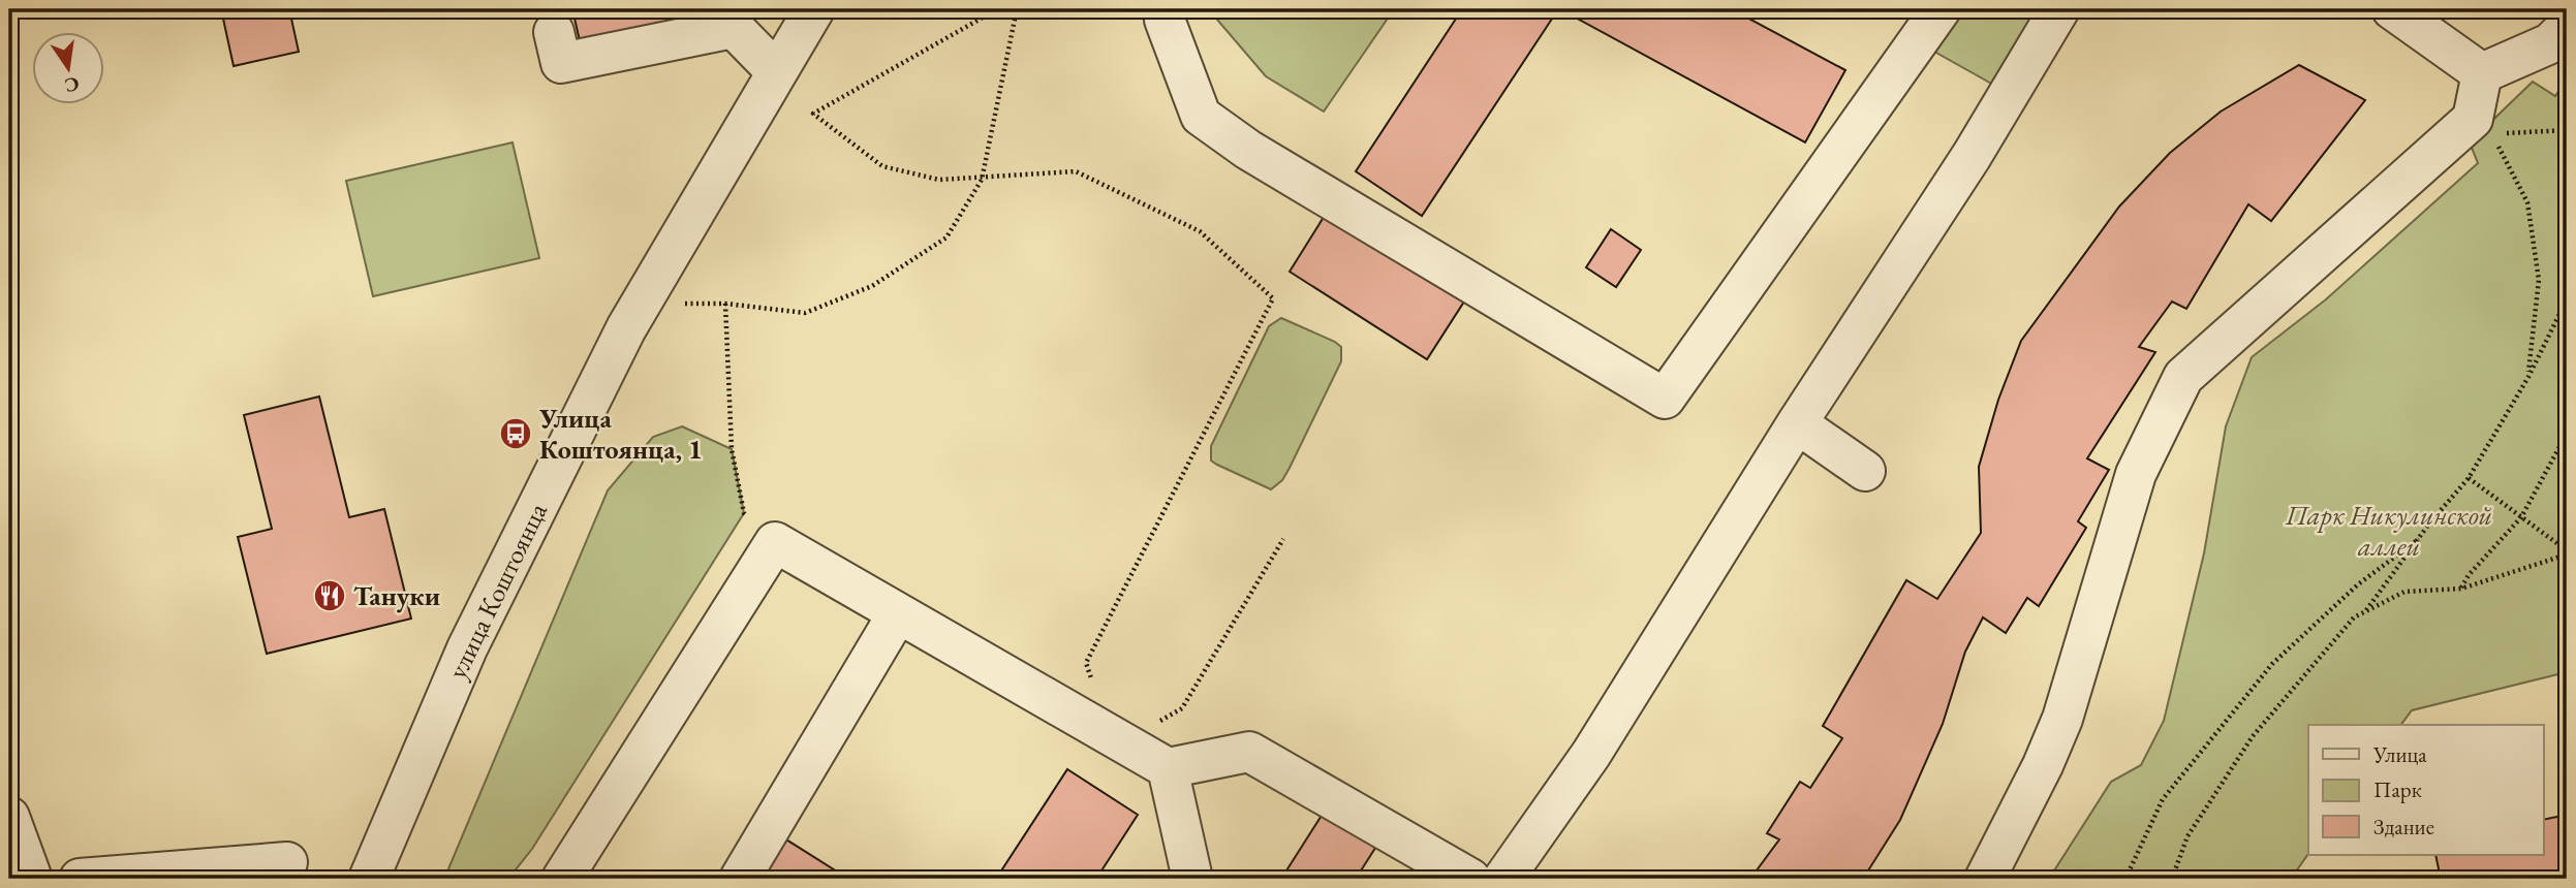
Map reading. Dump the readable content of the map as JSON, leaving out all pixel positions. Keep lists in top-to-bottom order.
{
  "streets": {
    "street": ["улица Коштоянца"]
  },
  "parks": ["Парк Никулинской аллеи"],
  "places": {
    "bus stop": ["Улица Коштоянца, 1"],
    "restaurant": ["Тануки"]
  },
  "legend": ["Улица", "Парк", "Здание"],
  "north": "bottom"
}
